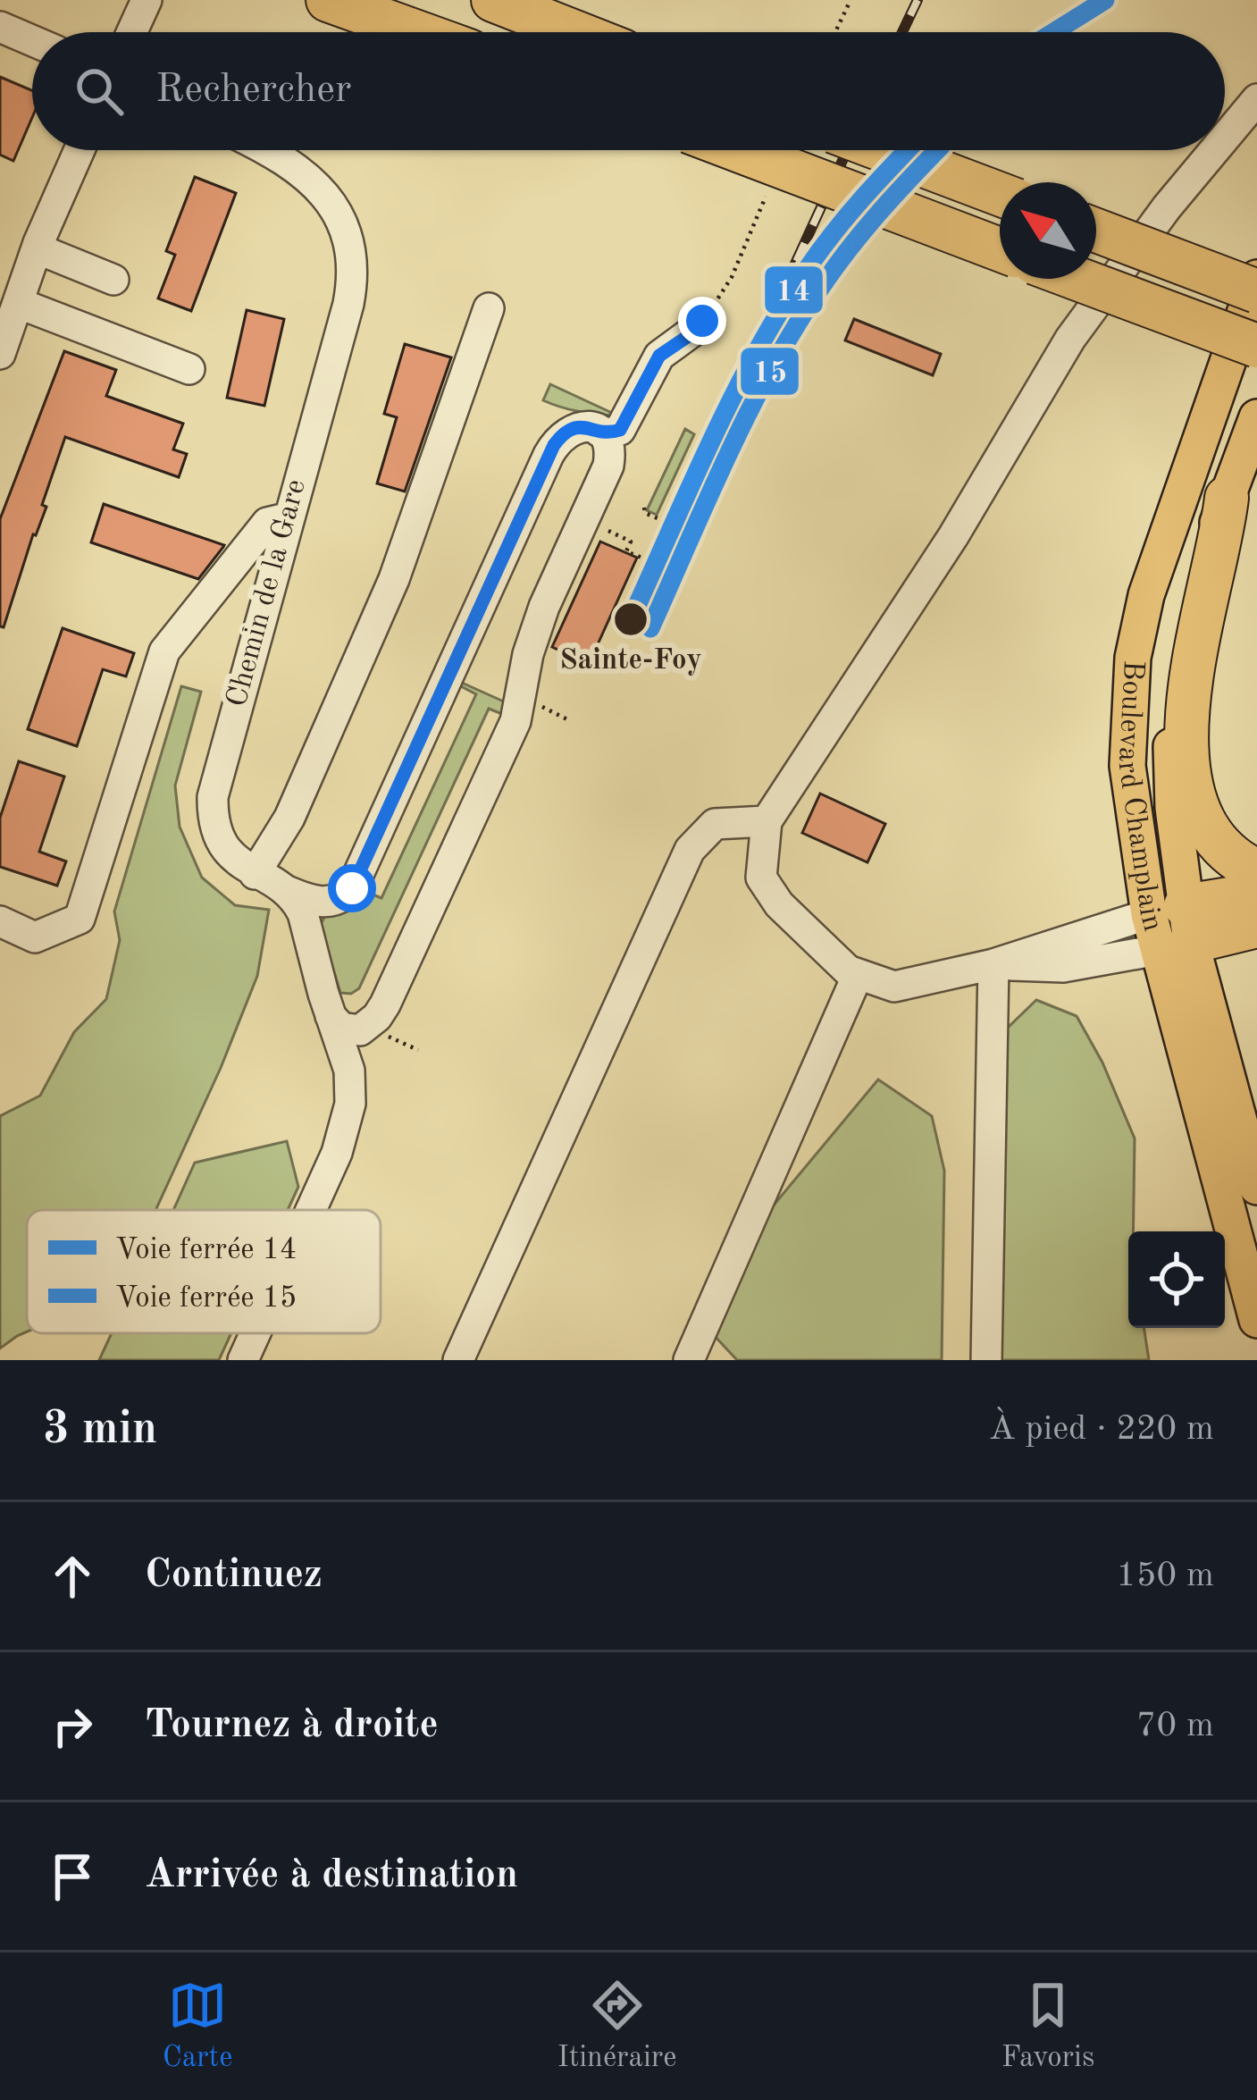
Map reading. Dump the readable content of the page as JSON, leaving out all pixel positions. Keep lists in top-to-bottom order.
{
  "streets": {
    "main road": ["Boulevard Champlain"],
    "street": ["Chemin de la Gare"]
  },
  "places": ["Sainte-Foy"],
  "lines": ["rail line 14", "rail line 15"],
  "legend": ["Voie ferrée 14", "Voie ferrée 15"],
  "north": "top left",
  "page": {
    "search": "Rechercher",
    "heading": ["3 min", "À pied · 220 m"],
    "list": [
      ["Continuez", "150 m"],
      ["Tournez à droite", "70 m"],
      "Arrivée à destination"
    ],
    "nav": ["Carte", "Itinéraire", "Favoris"]
  }
}
